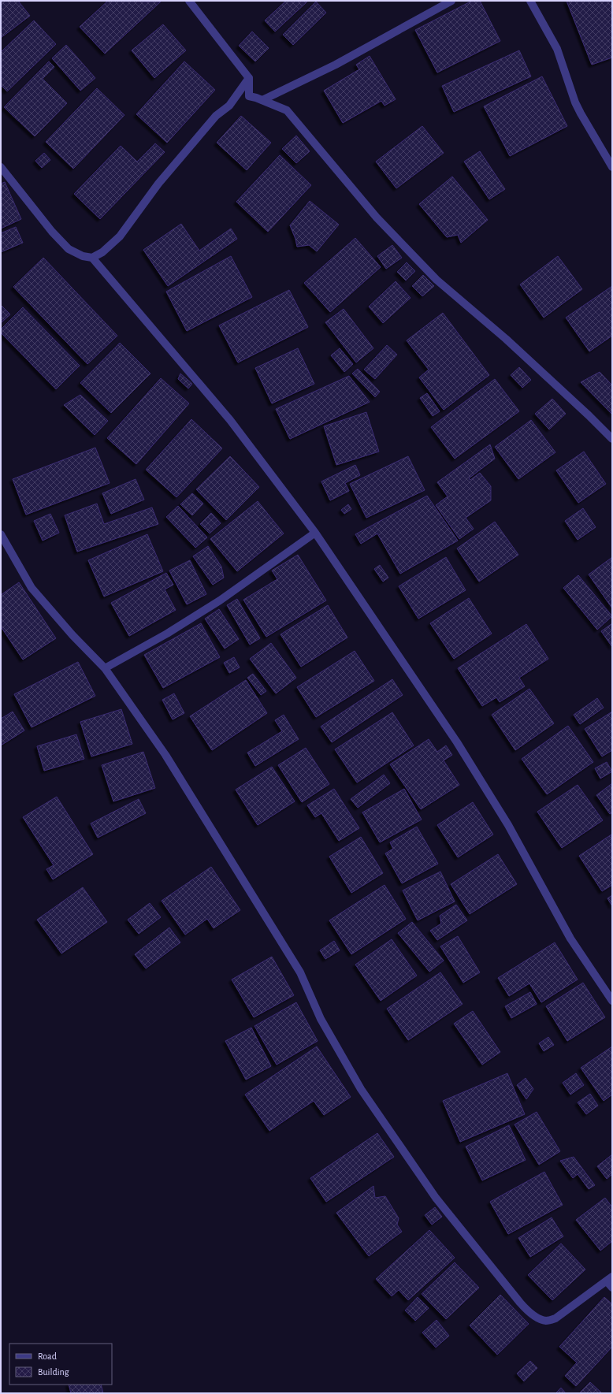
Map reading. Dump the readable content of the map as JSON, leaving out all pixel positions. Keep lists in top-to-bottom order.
{
  "legend": ["Road", "Building"]
}
